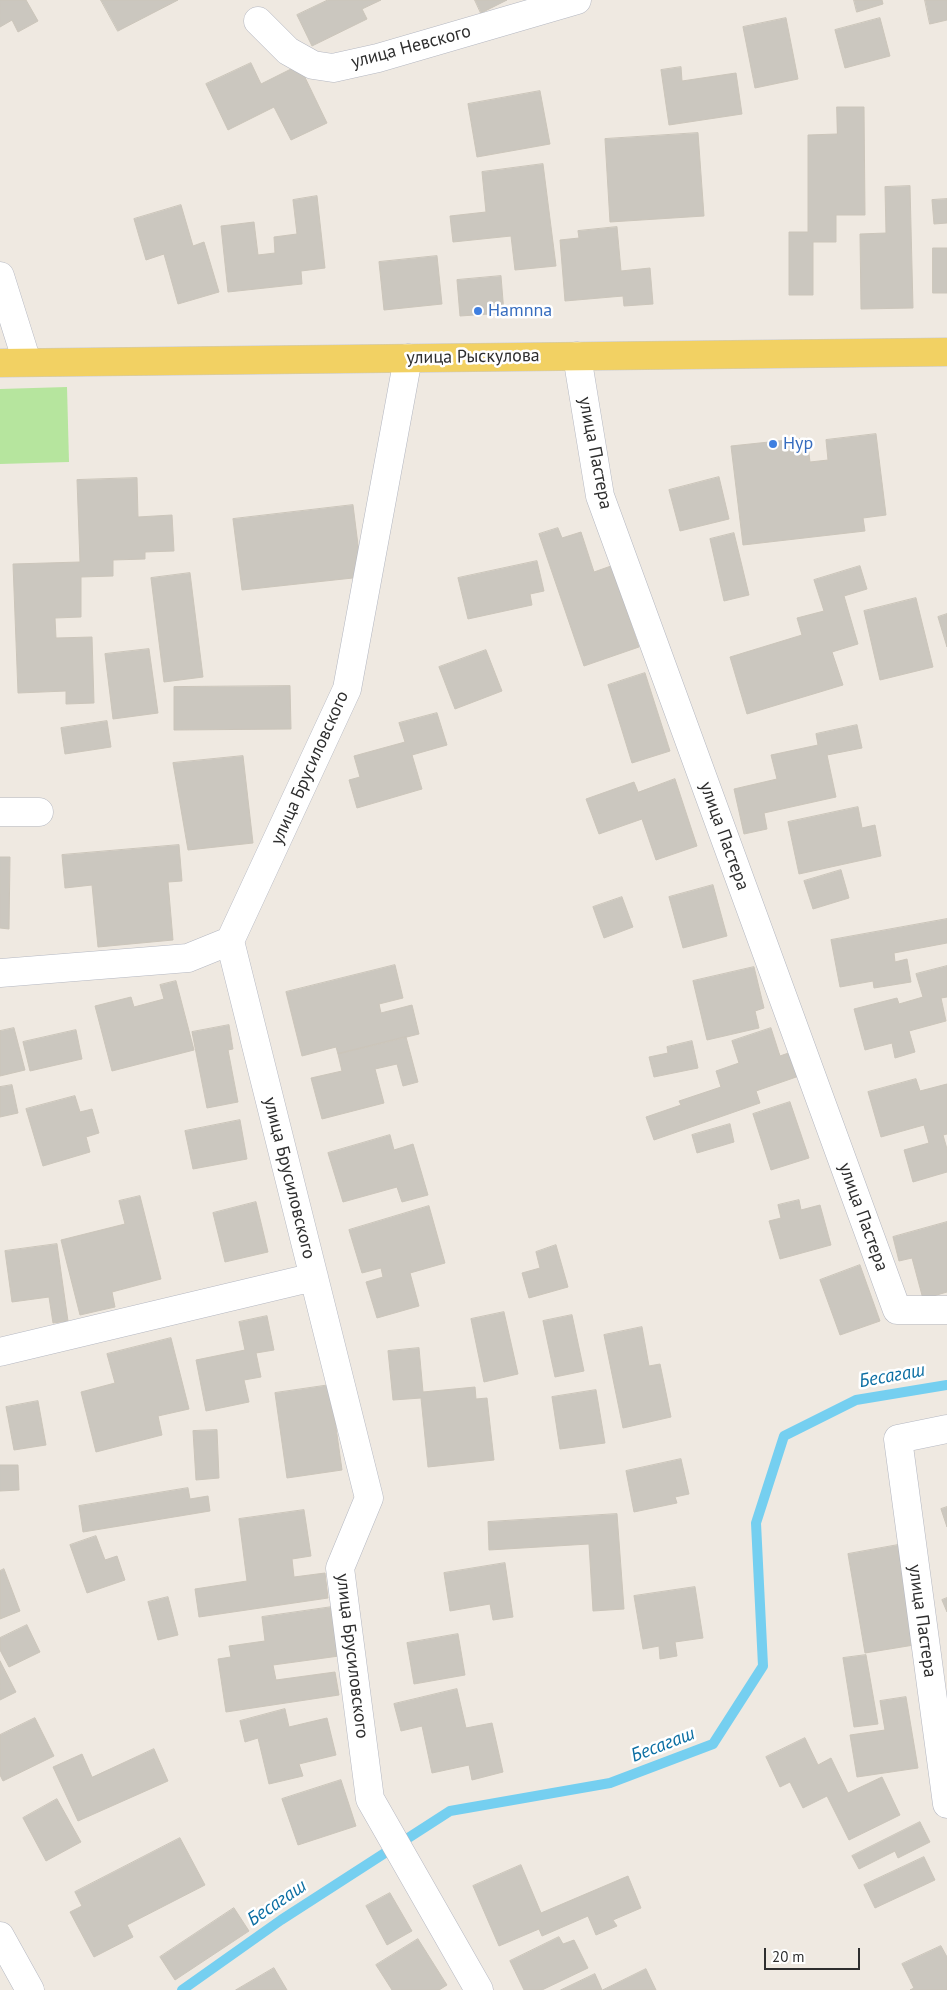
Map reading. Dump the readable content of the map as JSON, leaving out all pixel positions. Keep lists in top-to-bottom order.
{
  "streets": {
    "main road": ["улица Рыскулова"],
    "street": ["улица Невского", "улица Пастера", "улица Брусиловского"]
  },
  "crossings": [
    ["улица Рыскулова", "улица Пастера"],
    ["улица Рыскулова", "улица Брусиловского"]
  ],
  "water": ["Бесагаш"],
  "places": ["Hamnna", "Hyp"],
  "scale_bar": "20 m"
}
